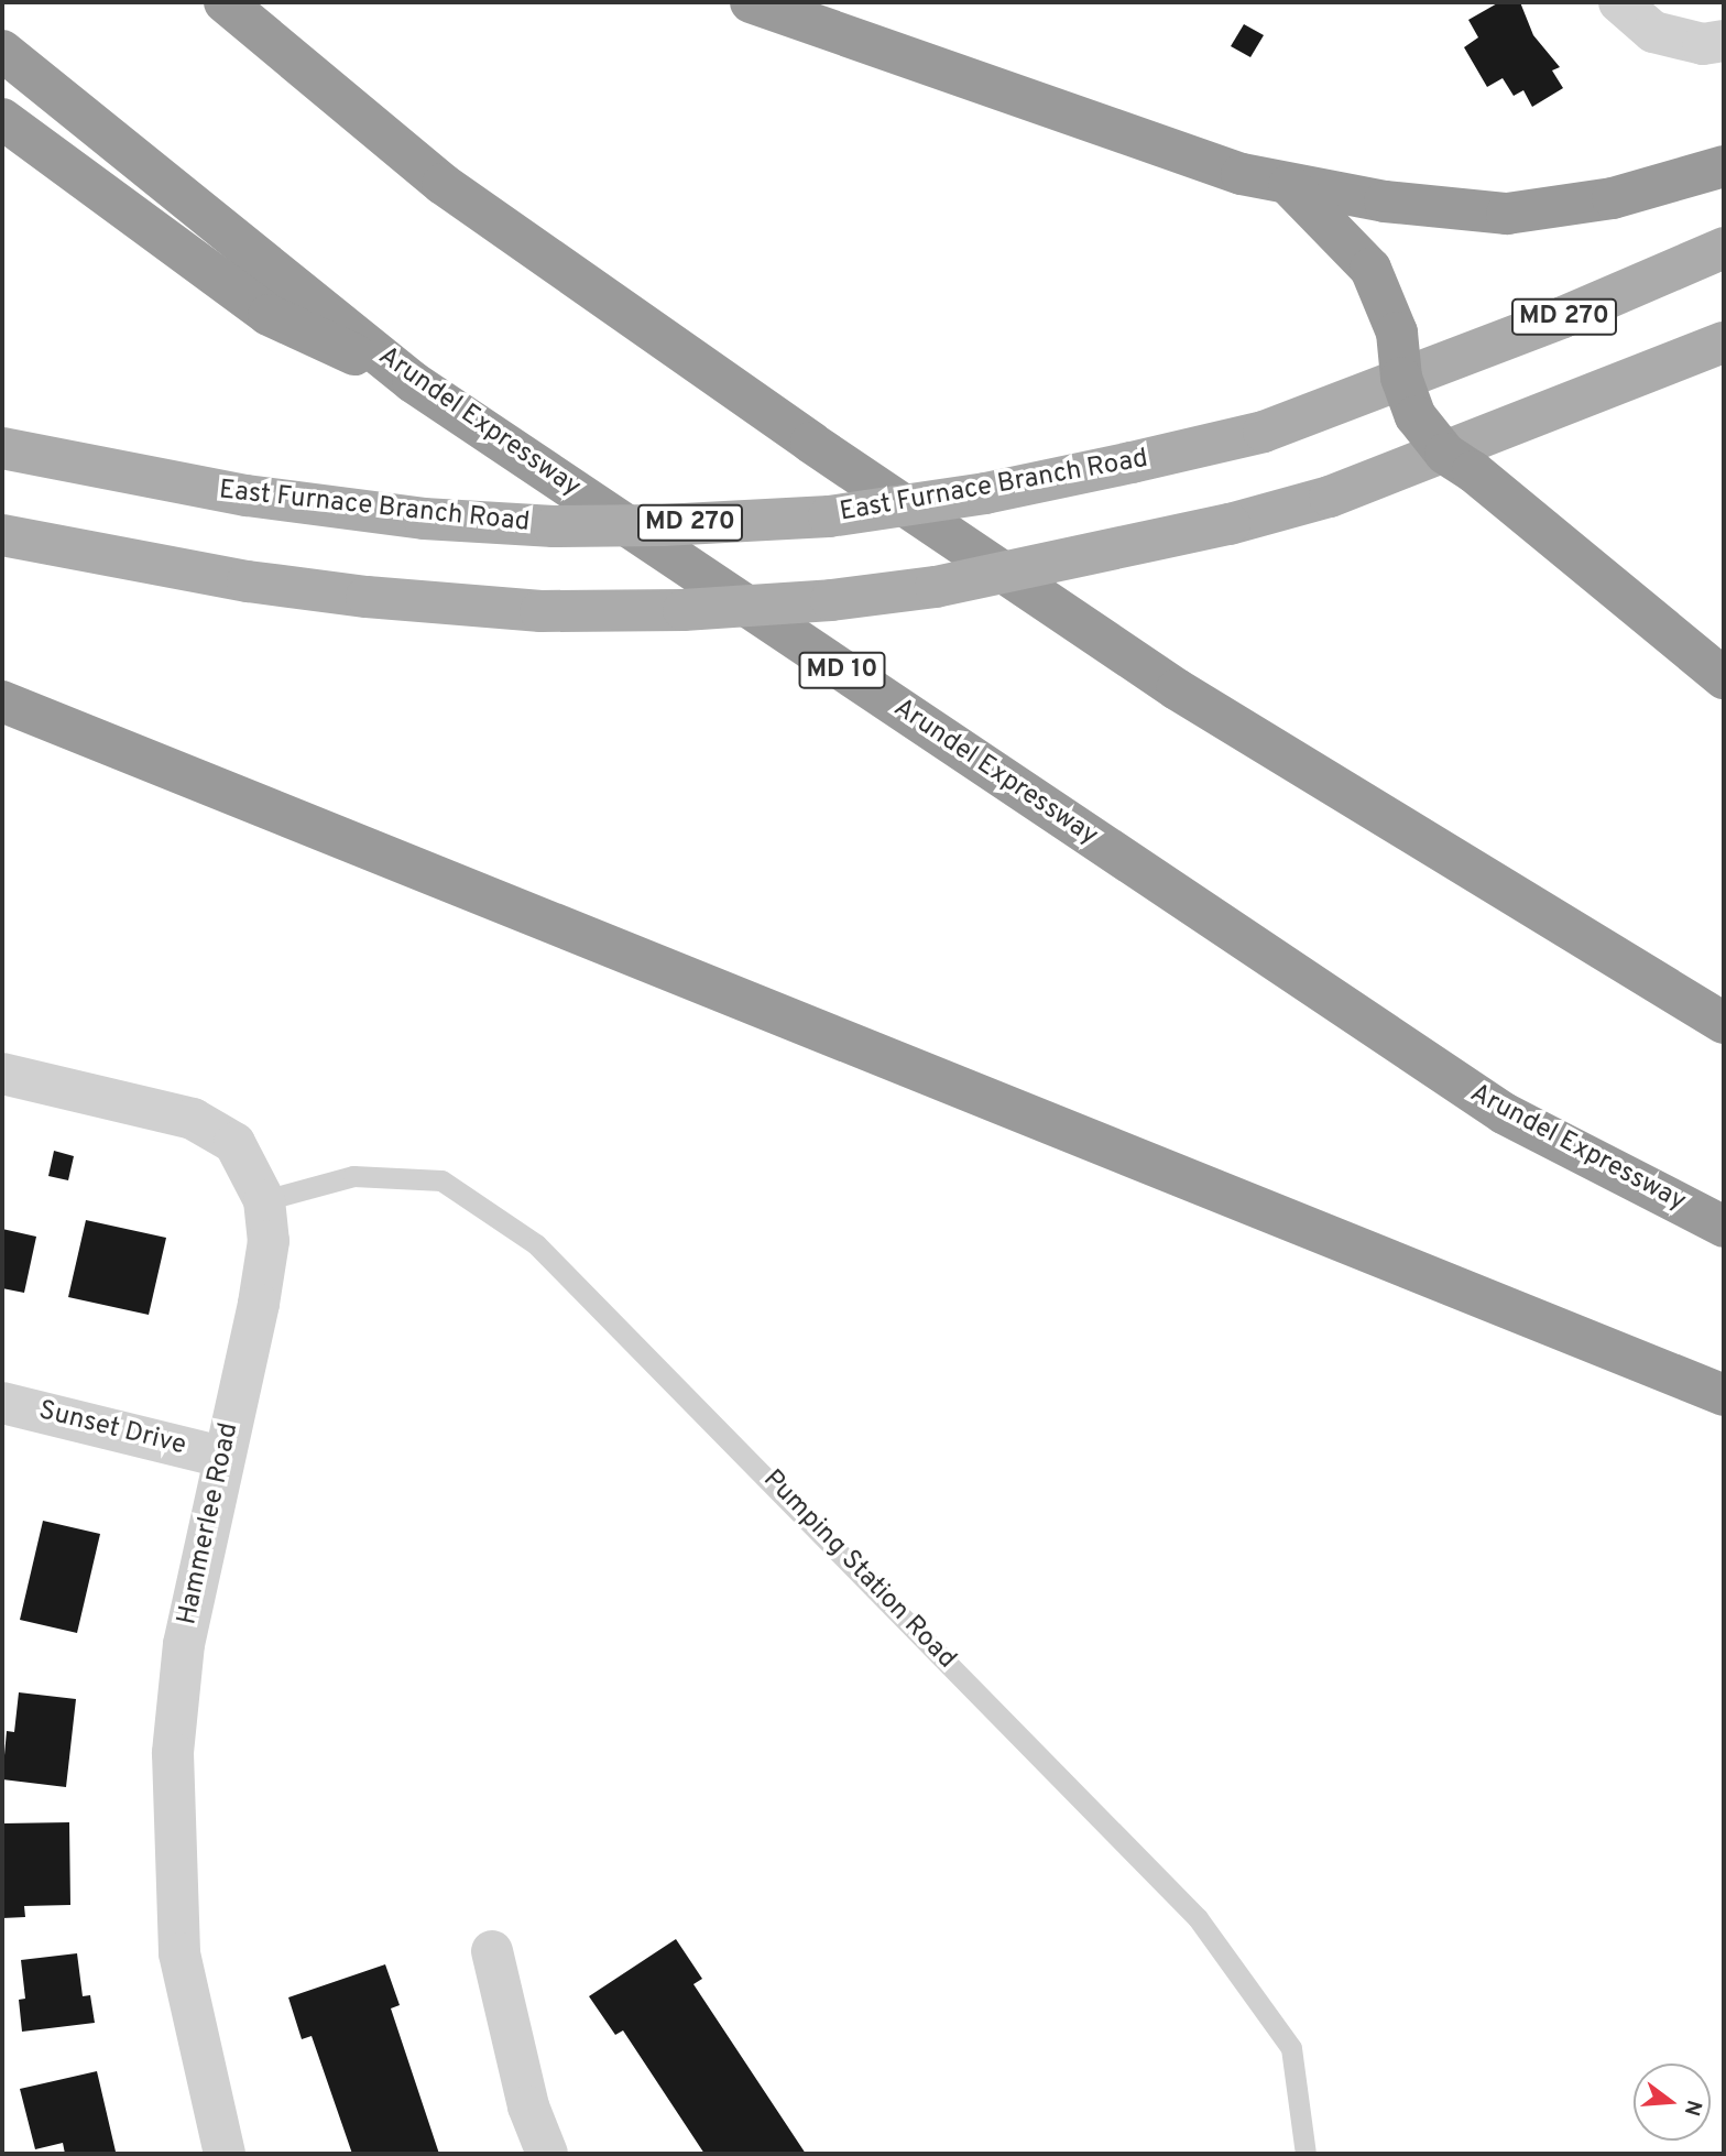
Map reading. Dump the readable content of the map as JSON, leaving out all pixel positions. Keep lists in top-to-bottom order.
{
  "streets": {
    "highway": ["Arundel Expressway", "MD 10"],
    "main road": ["MD 270", "East Furnace Branch Road"],
    "street": ["Sunset Drive", "Hammerlee Road"],
    "lane": ["Pumping Station Road"]
  },
  "crossings": [
    ["Sunset Drive", "Hammerlee Road"],
    ["Hammerlee Road", "Pumping Station Road"]
  ],
  "north": "right"
}
